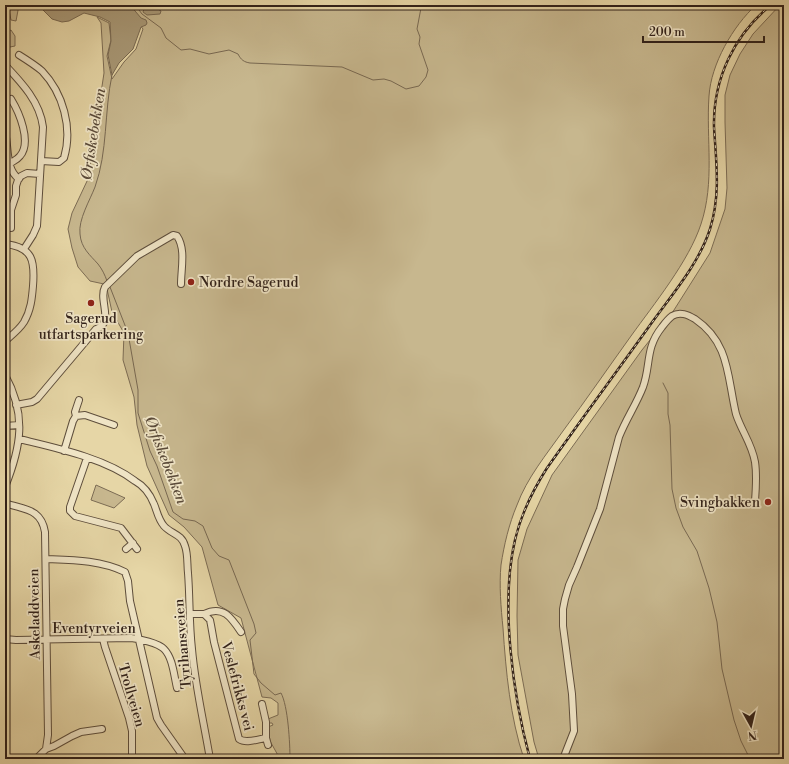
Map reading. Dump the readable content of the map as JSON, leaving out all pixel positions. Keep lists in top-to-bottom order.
{
  "streets": {
    "street": [
      "Askeladdveien",
      "Eventyrveien",
      "Tyrihansveien",
      "Veslefrikks vei",
      "Trollveien"
    ]
  },
  "crossings": [
    ["Askeladdveien", "Eventyrveien"],
    ["Eventyrveien", "Trollveien"],
    ["Tyrihansveien", "Veslefrikks vei"]
  ],
  "water": ["Ørfiskebekken"],
  "places": ["Nordre Sagerud", "Sagerud utfartsparkering", "Svingbakken"],
  "scale_bar": "200 m",
  "north": "bottom"
}
